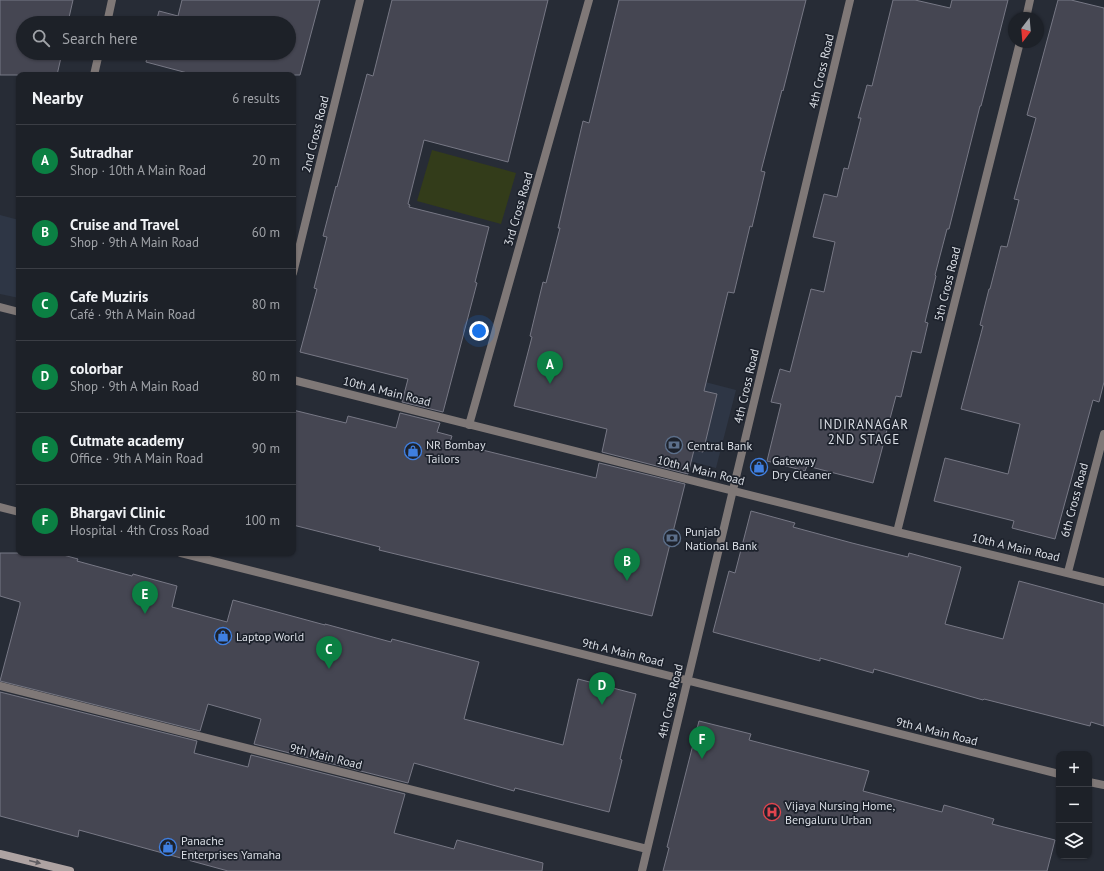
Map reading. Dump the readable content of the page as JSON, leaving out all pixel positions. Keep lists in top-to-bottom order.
{
  "streets": {
    "street": [
      "4th Cross Road",
      "2nd Cross Road",
      "3rd Cross Road",
      "5th Cross Road",
      "10th A Main Road",
      "6th Cross Road",
      "9th A Main Road",
      "9th Main Road"
    ]
  },
  "crossings": [
    ["4th Cross Road", "10th A Main Road"],
    ["4th Cross Road", "9th A Main Road"],
    ["4th Cross Road", "9th Main Road"],
    ["3rd Cross Road", "10th A Main Road"],
    ["5th Cross Road", "10th A Main Road"],
    ["10th A Main Road", "6th Cross Road"]
  ],
  "districts": ["INDIRANAGAR 2ND STAGE"],
  "places": {
    "bank": ["Central Bank", "Punjab National Bank"],
    "shop": [
      "NR Bombay Tailors",
      "Gateway Dry Cleaner",
      "Laptop World",
      "Panache Enterprises Yamaha"
    ],
    "hospital": ["Vijaya Nursing Home, Bengaluru Urban"]
  },
  "north": "bottom",
  "page": {
    "search": "Search here",
    "heading": ["Nearby", "6 results"],
    "list": [
      {
        "mark": "A",
        "name": "Sutradhar",
        "note": "Shop · 10th A Main Road",
        "value": "20 m"
      },
      {
        "mark": "B",
        "name": "Cruise and Travel",
        "note": "Shop · 9th A Main Road",
        "value": "60 m"
      },
      {
        "mark": "C",
        "name": "Cafe Muziris",
        "note": "Café · 9th A Main Road",
        "value": "80 m"
      },
      {
        "mark": "D",
        "name": "colorbar",
        "note": "Shop · 9th A Main Road",
        "value": "80 m"
      },
      {
        "mark": "E",
        "name": "Cutmate academy",
        "note": "Office · 9th A Main Road",
        "value": "90 m"
      },
      {
        "mark": "F",
        "name": "Bhargavi Clinic",
        "note": "Hospital · 4th Cross Road",
        "value": "100 m"
      }
    ],
    "pins": [
      "A",
      "B",
      "E",
      "C",
      "D",
      "F"
    ],
    "map_buttons": ["+", "−"]
  }
}
